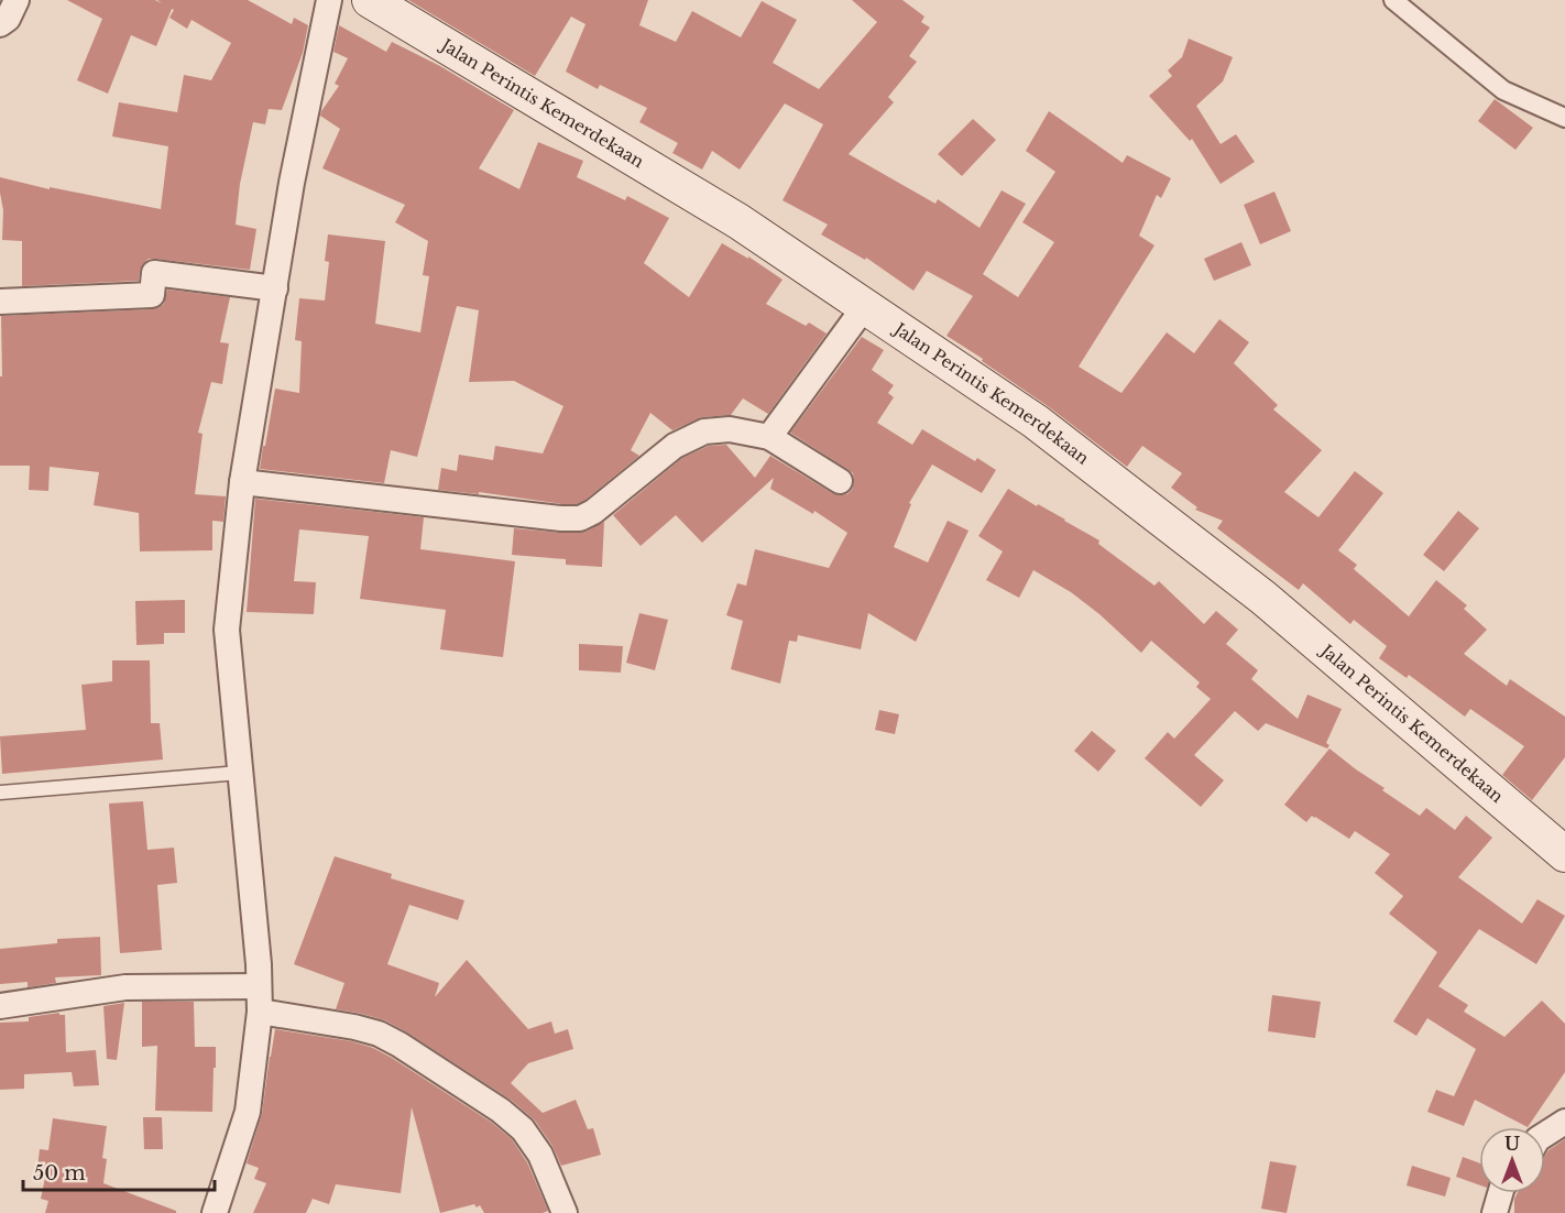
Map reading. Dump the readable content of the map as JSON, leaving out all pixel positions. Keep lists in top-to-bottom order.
{
  "streets": {
    "main road": ["Jalan Perintis Kemerdekaan"]
  },
  "scale_bar": "50 m",
  "north": "top"
}
